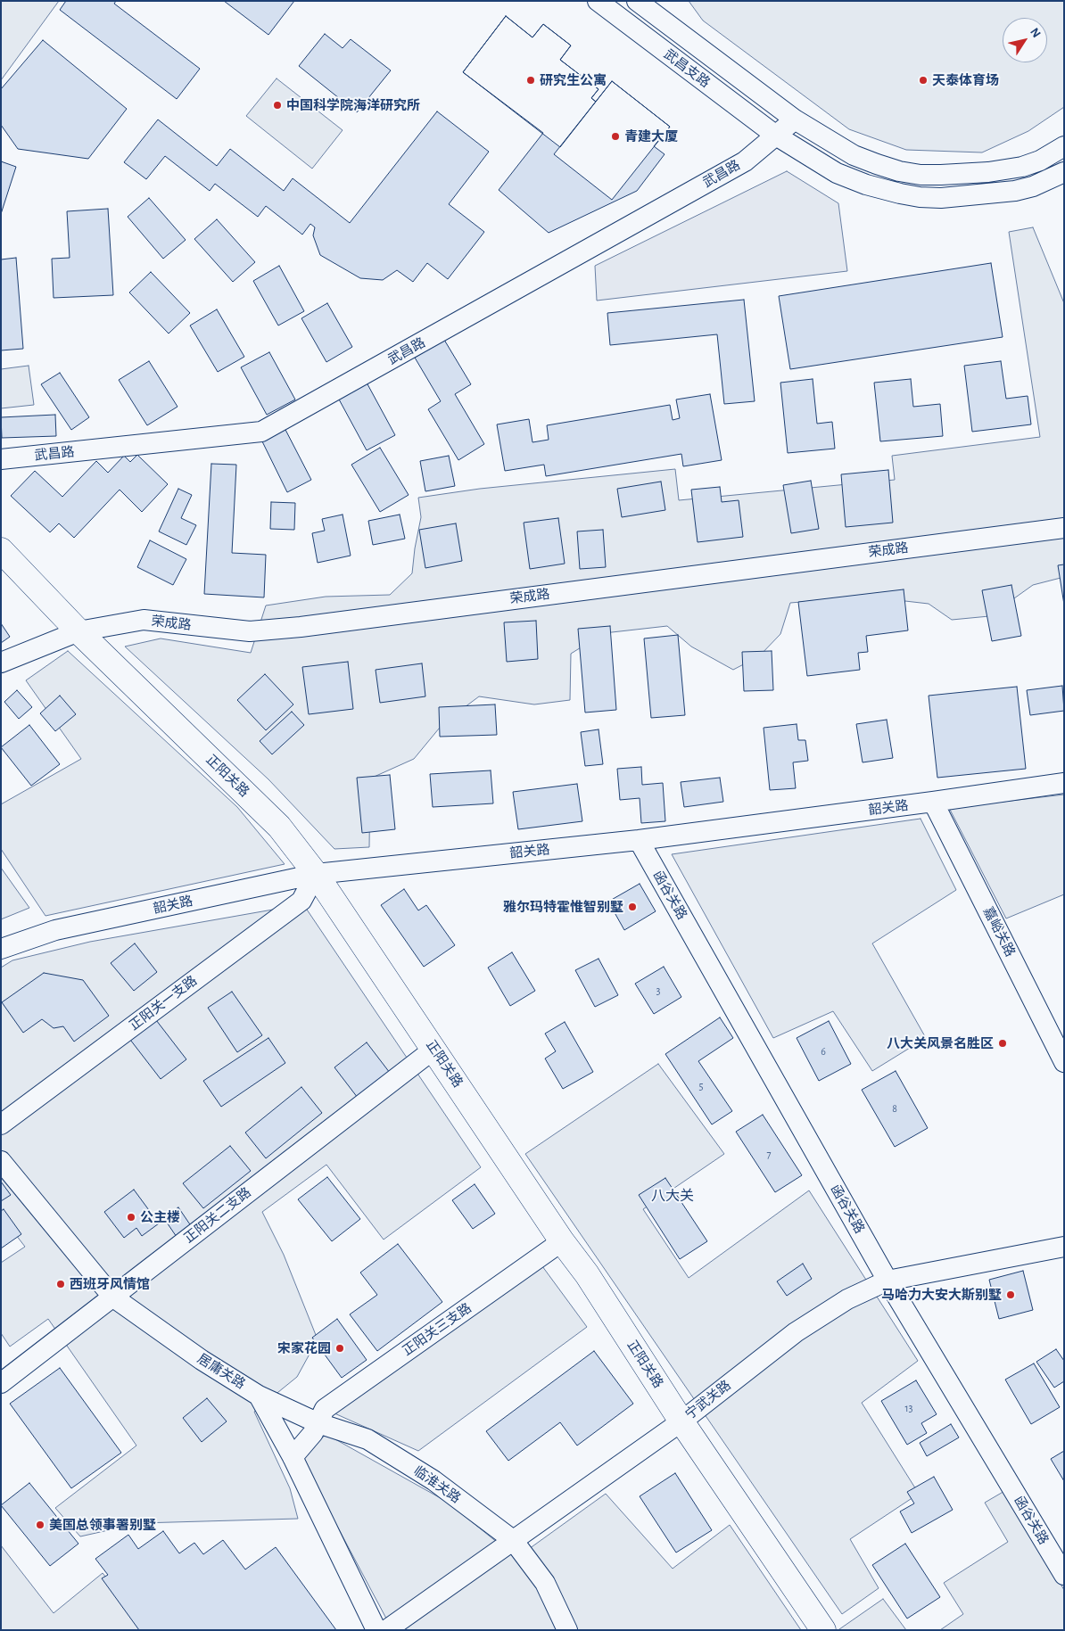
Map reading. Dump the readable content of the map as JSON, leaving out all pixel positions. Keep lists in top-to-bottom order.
{
  "streets": {
    "main road": ["正阳关路"],
    "street": [
      "武昌支路",
      "武昌路",
      "荣成路",
      "韶关路",
      "函谷关路",
      "嘉峪关路",
      "正阳关一支路",
      "正阳关二支路",
      "正阳关三支路",
      "居庸关路",
      "宁武关路",
      "临淮关路"
    ]
  },
  "crossings": [
    ["武昌支路", "武昌路"],
    ["荣成路", "正阳关路"],
    ["正阳关路", "韶关路"],
    ["正阳关路", "正阳关一支路"],
    ["正阳关路", "正阳关二支路"],
    ["正阳关路", "正阳关三支路"],
    ["正阳关路", "宁武关路"],
    ["韶关路", "函谷关路"],
    ["韶关路", "嘉峪关路"],
    ["韶关路", "正阳关一支路"],
    ["函谷关路", "宁武关路"],
    ["正阳关二支路", "居庸关路"],
    ["正阳关三支路", "居庸关路"],
    ["正阳关三支路", "临淮关路"],
    ["居庸关路", "临淮关路"],
    ["宁武关路", "临淮关路"]
  ],
  "districts": ["八大关"],
  "places": [
    "研究生公寓",
    "天泰体育场",
    "中国科学院海洋研究所",
    "青建大厦",
    "雅尔玛特霍惟智别墅",
    "八大关风景名胜区",
    "公主楼",
    "西班牙风情馆",
    "马哈力大安大斯别墅",
    "宋家花园",
    "美国总领事署别墅"
  ],
  "house_numbers": [
    "3",
    "6",
    "5",
    "8",
    "7",
    "13"
  ],
  "north": "top right"
}
